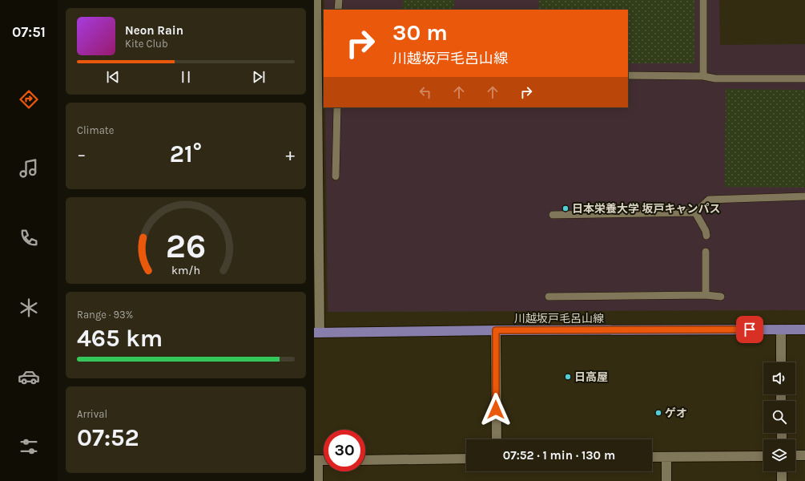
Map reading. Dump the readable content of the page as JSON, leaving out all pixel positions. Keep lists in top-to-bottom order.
{
  "streets": {
    "main road": ["川越坂戸毛呂山線"]
  },
  "places": ["日本栄養大学 坂戸キャンパス", "日高屋", "ゲオ"],
  "page": {
    "tabs": "07:51",
    "turn": ["30 m", "川越坂戸毛呂山線"],
    "song": ["Neon Rain", "Kite Club"],
    "tile": [
      "Climate",
      ["Range · 93%", "465 km"],
      ["Arrival", "07:52"]
    ],
    "heat": ["−", "21°", "+"],
    "limit": "30",
    "trip": "07:52 · 1 min · 130 m",
    "gauge": ["26", "km/h"]
  }
}
